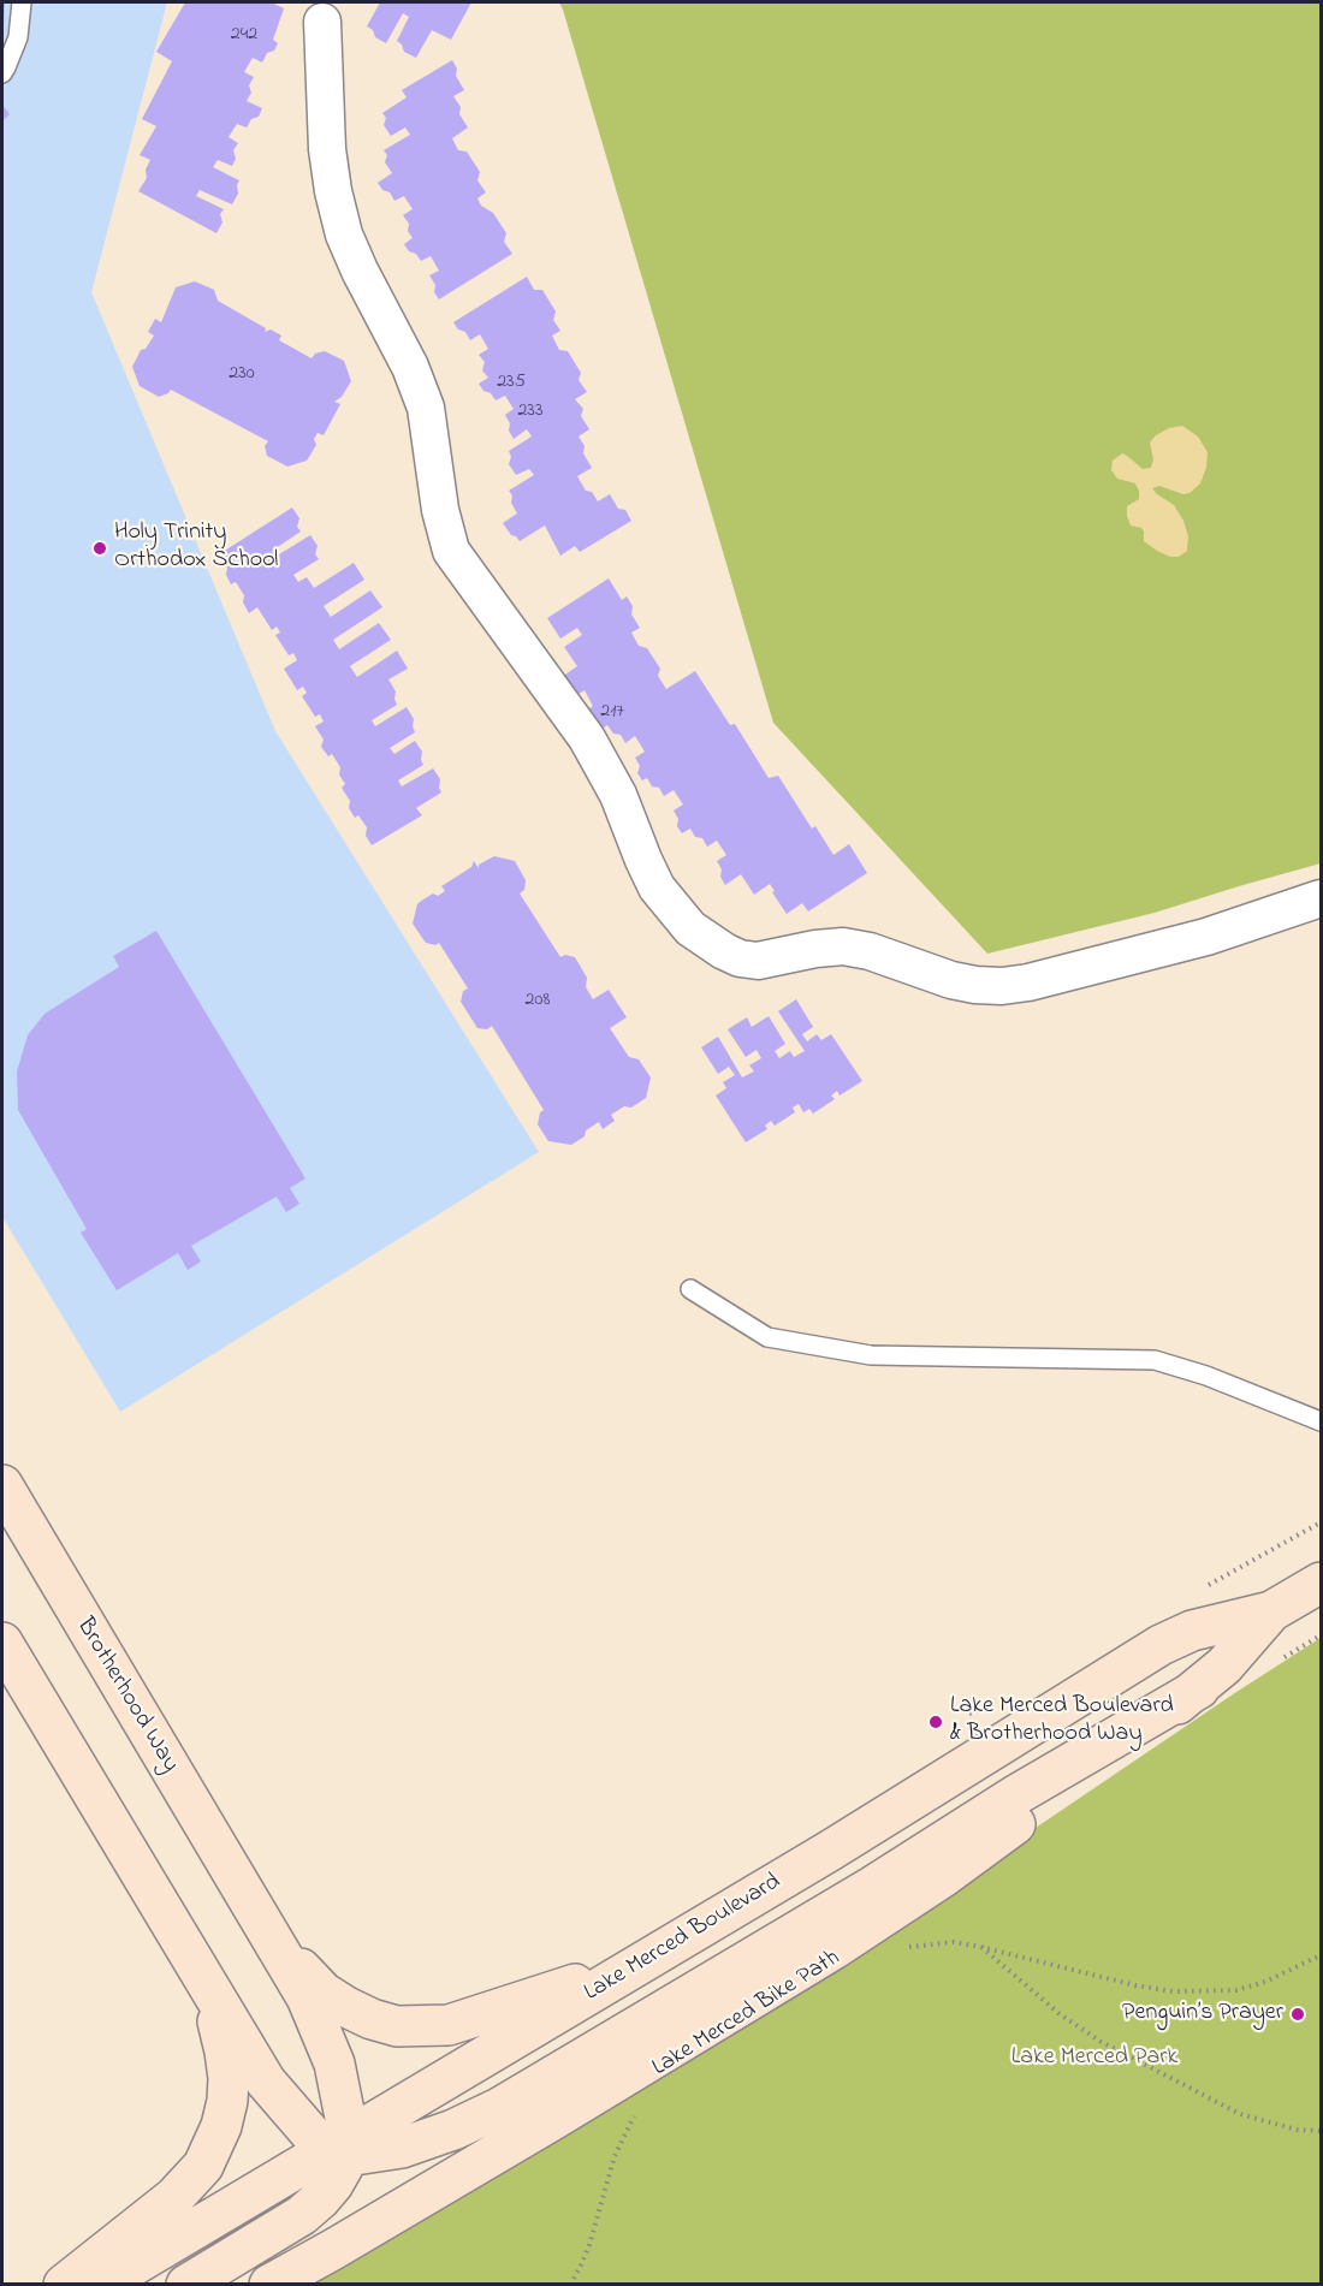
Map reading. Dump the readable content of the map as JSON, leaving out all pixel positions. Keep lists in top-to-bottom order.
{
  "streets": {
    "main road": ["Brotherhood Way", "Lake Merced Boulevard"]
  },
  "parks": ["Lake Merced Park"],
  "places": ["Holy Trinity Orthodox School", "Lake Merced Boulevard & Brotherhood Way", "Penguin’s Prayer"],
  "house_numbers": [
    "242",
    "230",
    "235",
    "233",
    "217",
    "208"
  ]
}
